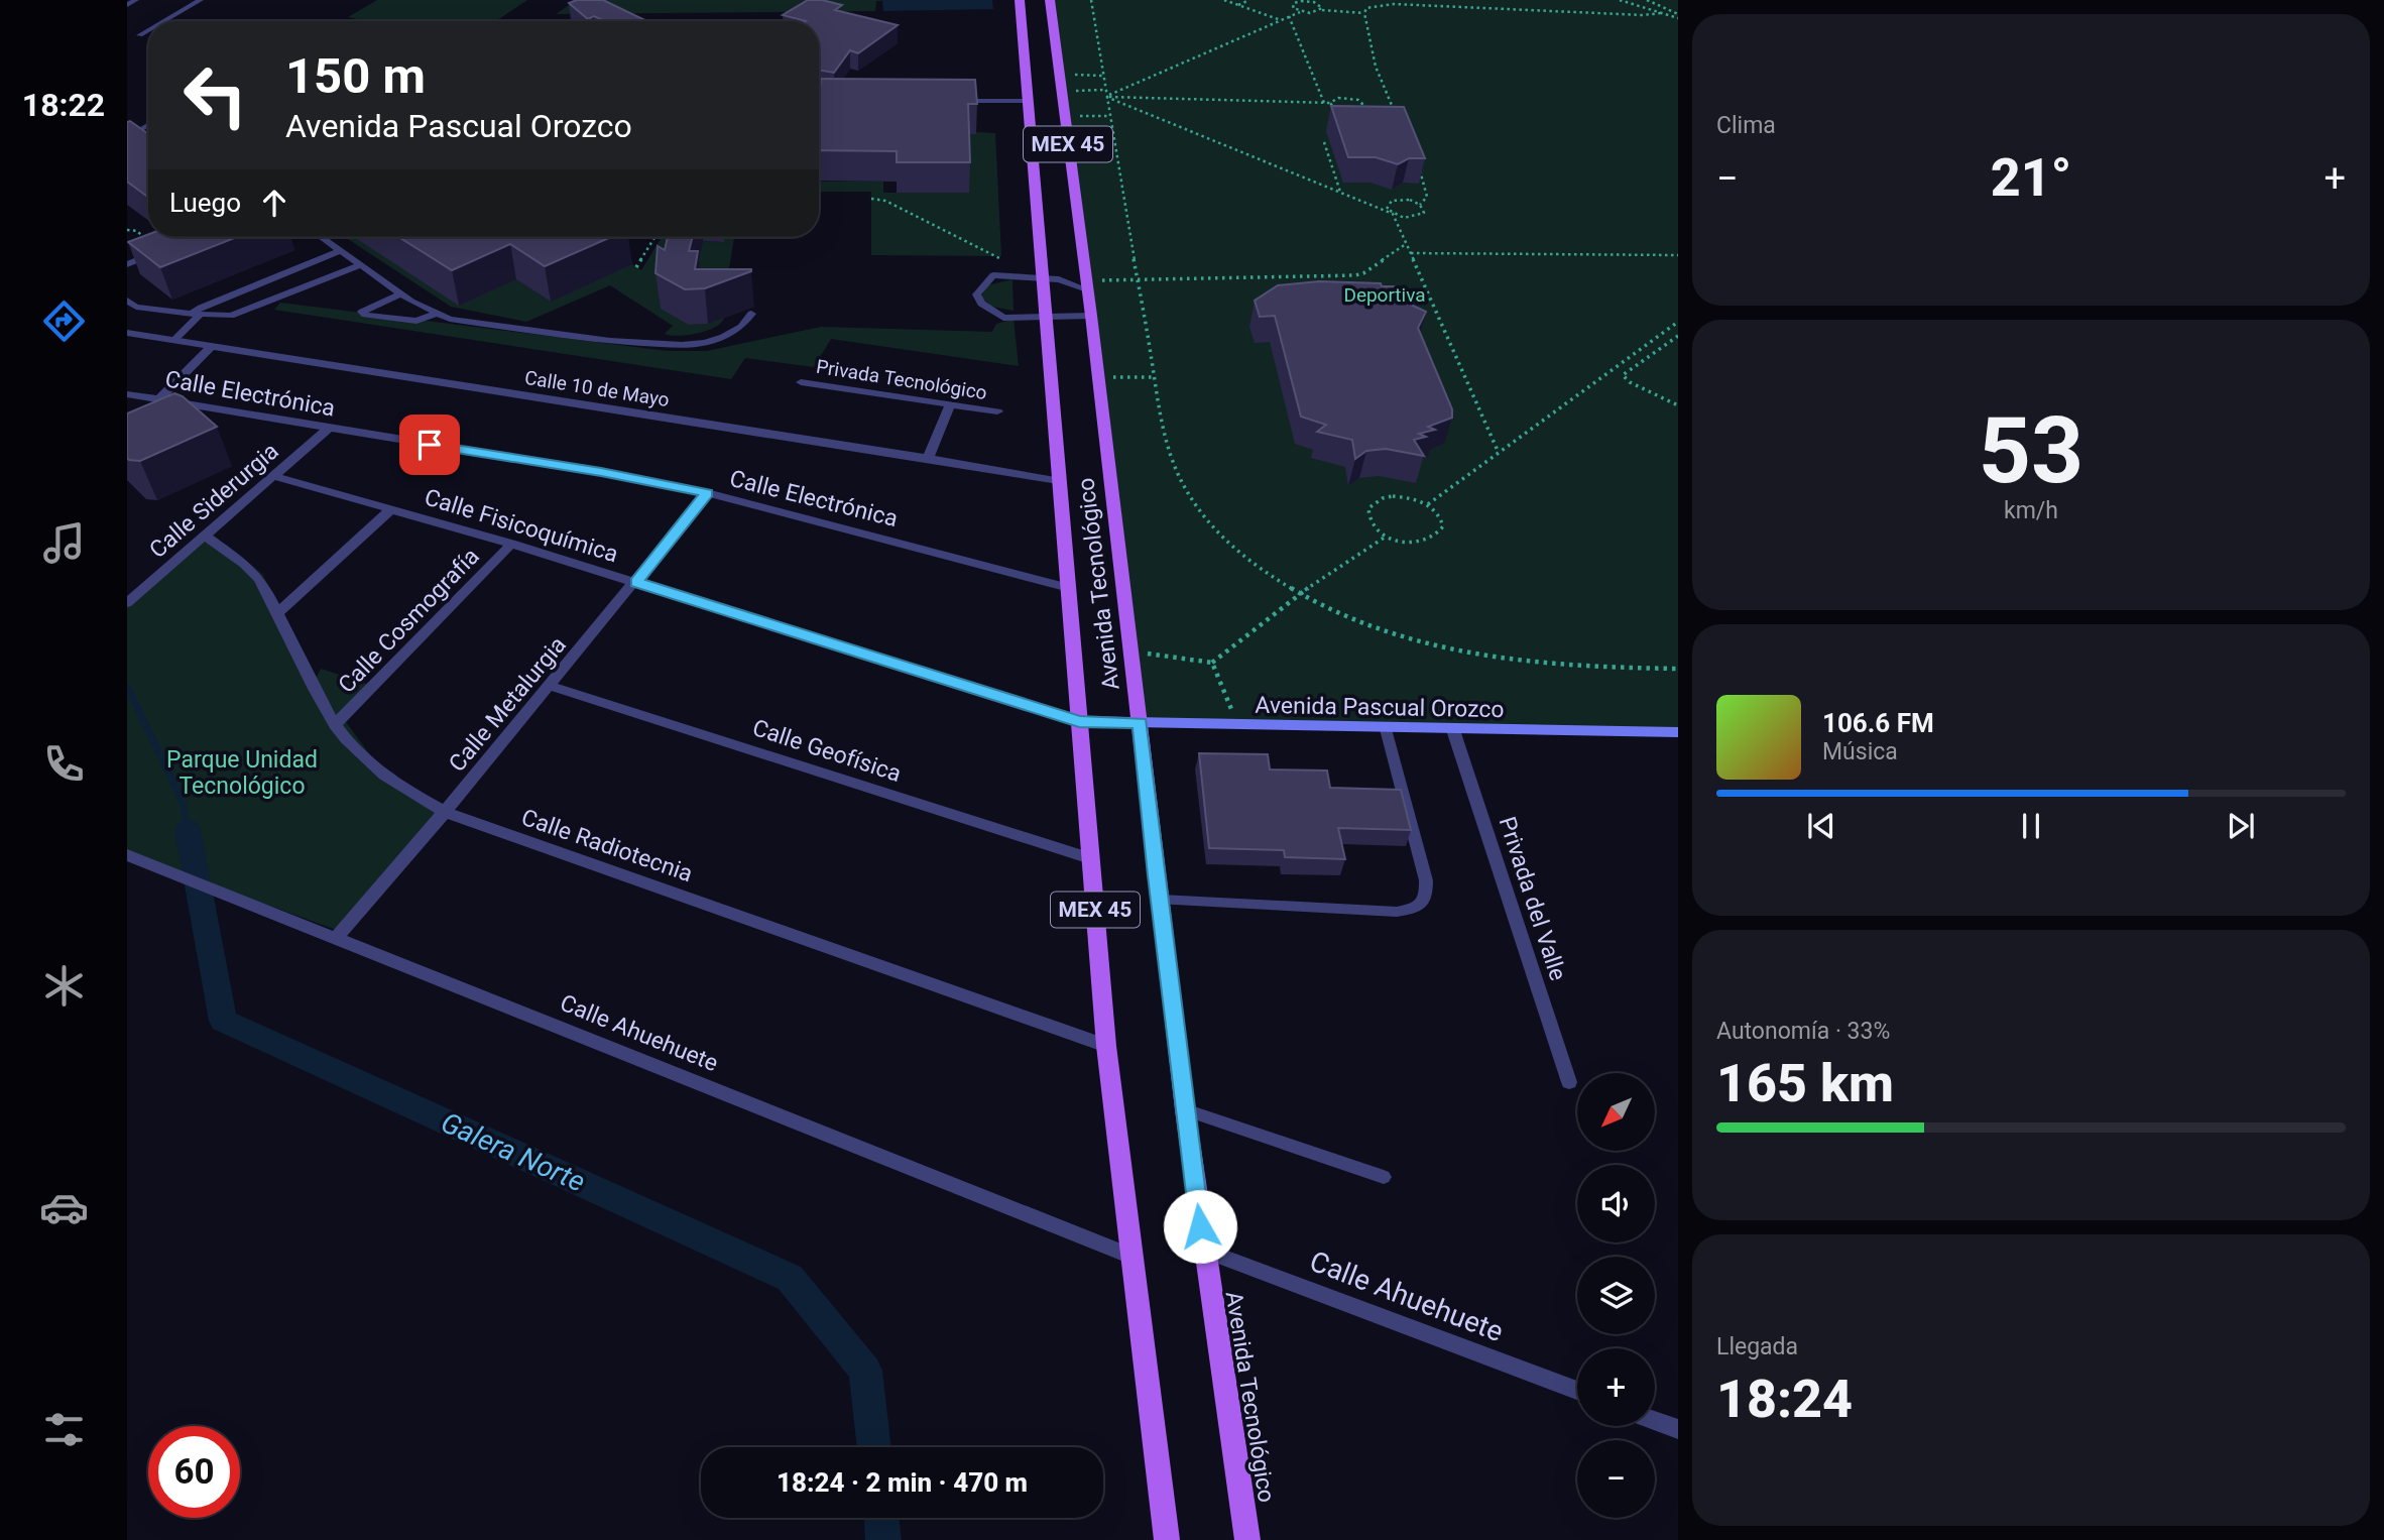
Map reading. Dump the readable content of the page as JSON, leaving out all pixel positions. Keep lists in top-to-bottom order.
{
  "streets": {
    "main road": ["MEX 45", "Avenida Tecnológico", "Avenida Pascual Orozco"],
    "street": [
      "Privada Tecnológico",
      "Calle 10 de Mayo",
      "Calle Electrónica",
      "Calle Siderurgia",
      "Calle Fisicoquímica",
      "Calle Cosmografía",
      "Calle Metalurgia",
      "Calle Geofísica",
      "Calle Radiotecnia",
      "Privada del Valle",
      "Calle Ahuehuete"
    ]
  },
  "crossings": [
    ["Calle 10 de Mayo", "Avenida Tecnológico"],
    ["Calle Electrónica", "Calle Siderurgia"],
    ["Calle Electrónica", "Avenida Tecnológico"],
    ["Calle Electrónica", "Calle Metalurgia"],
    ["Calle Siderurgia", "Calle Fisicoquímica"],
    ["Calle Siderurgia", "Calle Radiotecnia"],
    ["Calle Fisicoquímica", "Avenida Tecnológico"],
    ["Calle Fisicoquímica", "Calle Cosmografía"],
    ["Calle Fisicoquímica", "Calle Metalurgia"],
    ["Calle Fisicoquímica", "Avenida Pascual Orozco"],
    ["Avenida Tecnológico", "Avenida Pascual Orozco"],
    ["Avenida Tecnológico", "Calle Geofísica"],
    ["Avenida Tecnológico", "Calle Radiotecnia"],
    ["Avenida Tecnológico", "Calle Ahuehuete"],
    ["Calle Cosmografía", "Calle Radiotecnia"],
    ["Calle Metalurgia", "Calle Geofísica"],
    ["Calle Metalurgia", "Calle Radiotecnia"],
    ["Calle Metalurgia", "Calle Ahuehuete"],
    ["Avenida Pascual Orozco", "Privada del Valle"]
  ],
  "water": ["Galera Norte"],
  "parks": ["Deportiva", "Parque Unidad Tecnológico"],
  "north": "bottom left",
  "page": {
    "tabs": "18:22",
    "tile": [
      "Clima",
      ["53", "km/h"],
      ["Autonomía · 33%", "165 km"],
      ["Llegada", "18:24"]
    ],
    "turn": ["150 m", "Avenida Pascual Orozco"],
    "heat": ["−", "21°", "+"],
    "then": "Luego",
    "song": ["106.6 FM", "Música"],
    "map_buttons": ["+", "−"],
    "limit": "60",
    "trip": "18:24 · 2 min · 470 m"
  }
}
